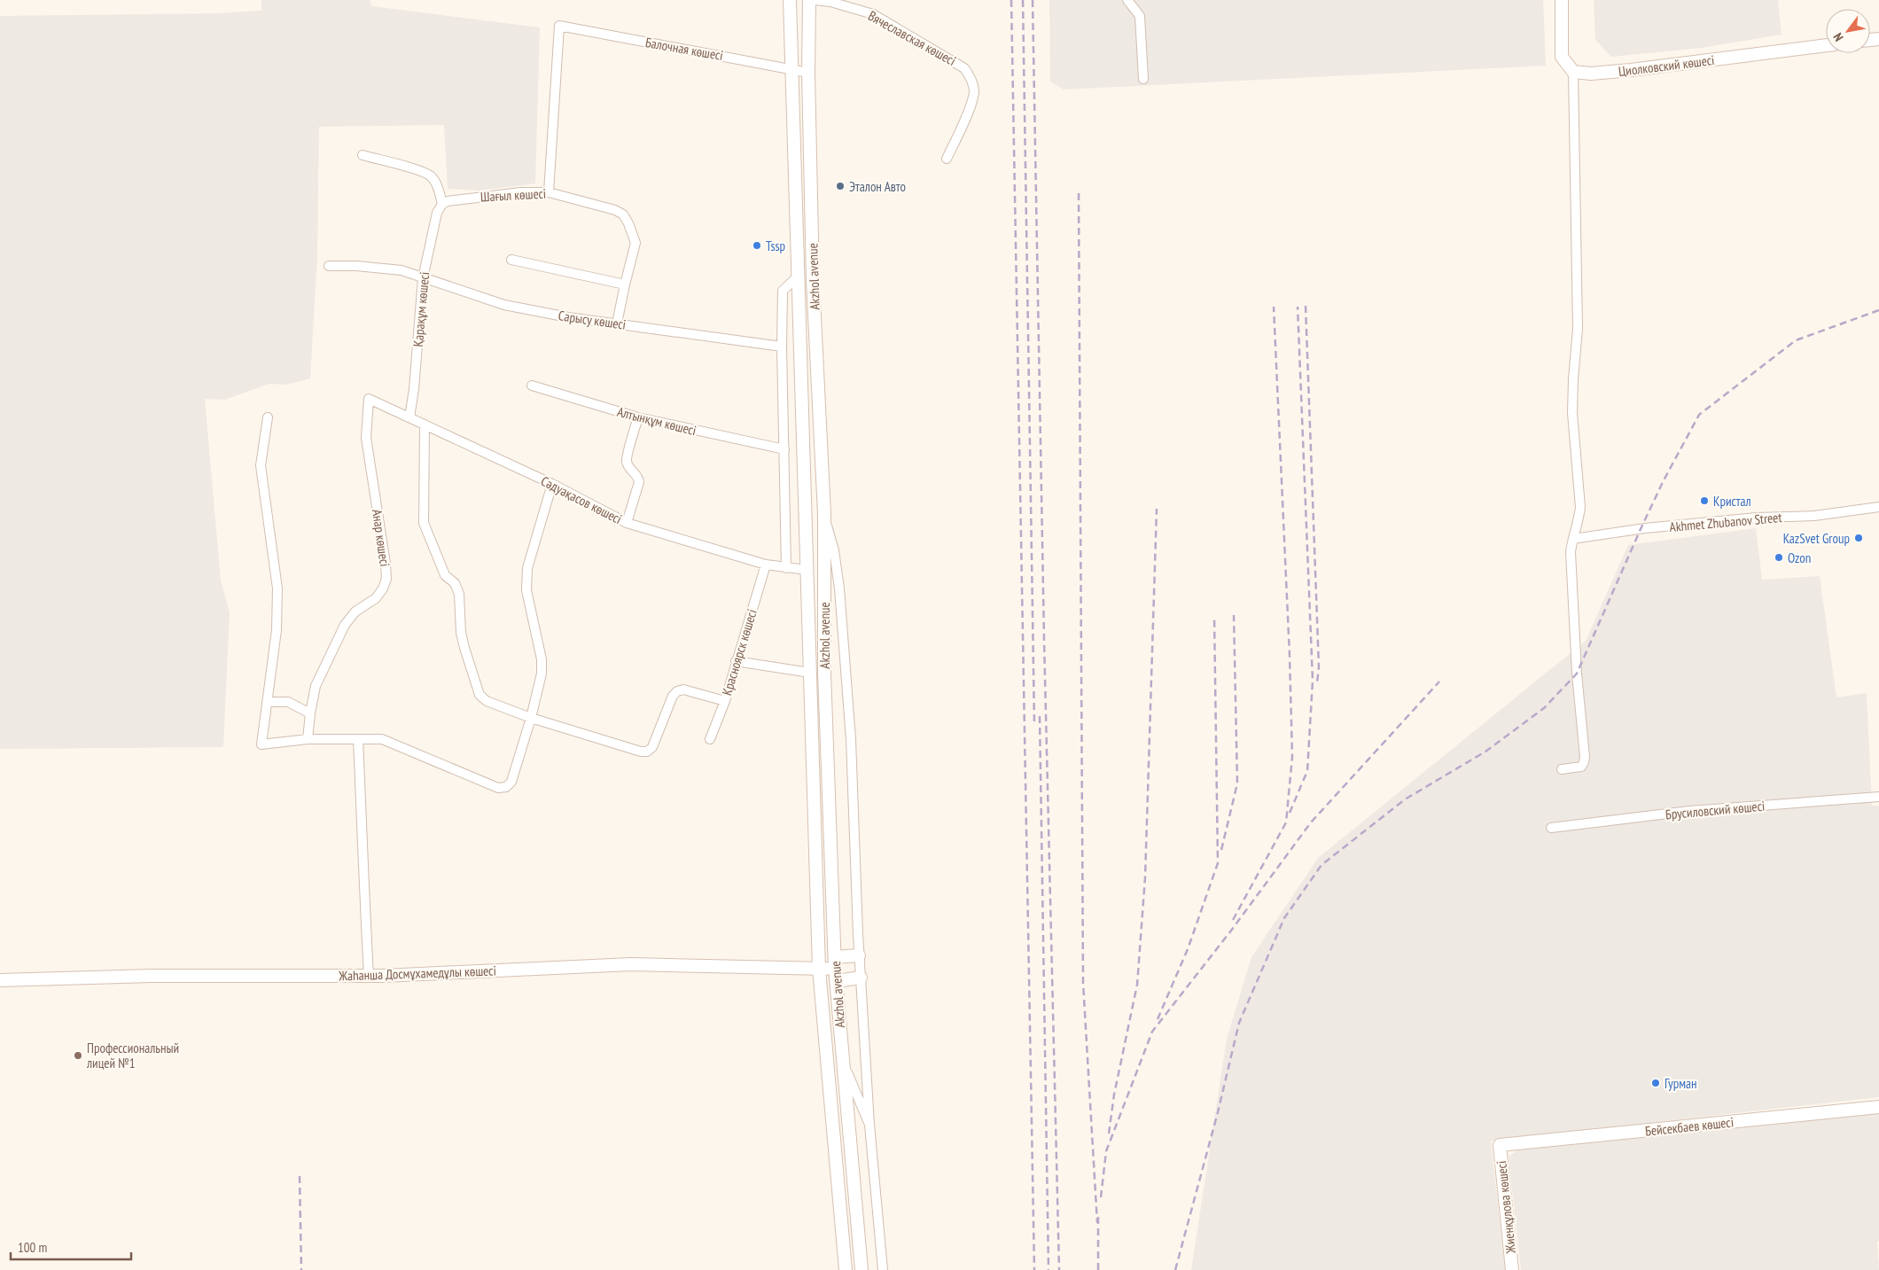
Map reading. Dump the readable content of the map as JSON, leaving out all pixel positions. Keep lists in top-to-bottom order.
{
  "streets": {
    "main road": [
      "Циолковский көшесі",
      "Akzhol avenue",
      "Жаһанша Досмұхамедұлы көшесі",
      "Бейсекбаев көшесі",
      "Жиенқұлова көшесі"
    ],
    "street": [
      "Вячеславская көшесі",
      "Балочная көшесі",
      "Шағыл көшесі",
      "Қарақұм көшесі",
      "Сарысу көшесі",
      "Алтынқұм көшесі",
      "Сәдуақасов көшесі",
      "Akhmet Zhubanov Street",
      "Анар көшесі",
      "Красноярск көшесі",
      "Брусиловский көшесі"
    ]
  },
  "crossings": [
    ["Балочная көшесі", "Шағыл көшесі"],
    ["Балочная көшесі", "Akzhol avenue"],
    ["Шағыл көшесі", "Қарақұм көшесі"],
    ["Шағыл көшесі", "Сарысу көшесі"],
    ["Akzhol avenue", "Сәдуақасов көшесі"],
    ["Akzhol avenue", "Жаһанша Досмұхамедұлы көшесі"],
    ["Қарақұм көшесі", "Сарысу көшесі"],
    ["Қарақұм көшесі", "Сәдуақасов көшесі"],
    ["Сәдуақасов көшесі", "Анар көшесі"],
    ["Сәдуақасов көшесі", "Красноярск көшесі"],
    ["Бейсекбаев көшесі", "Жиенқұлова көшесі"]
  ],
  "places": [
    "Эталон Авто",
    "Tssp",
    "Кристал",
    "KazSvet Group",
    "Ozon",
    "Профессиональный лицей №1",
    "Гурман"
  ],
  "scale_bar": "100 m",
  "north": "bottom left"
}
